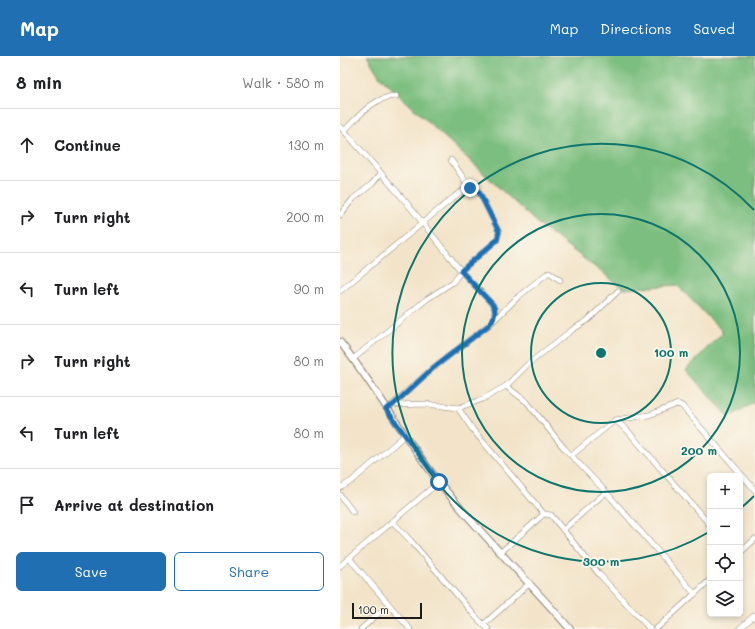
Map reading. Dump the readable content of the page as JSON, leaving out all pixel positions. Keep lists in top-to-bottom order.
{
  "scale_bar": "100 m",
  "page": {
    "header": "Map",
    "nav": ["Map", "Directions", "Saved"],
    "heading": ["8 min", "Walk · 580 m"],
    "list": [
      ["Continue", "130 m"],
      ["Turn right", "200 m"],
      ["Turn left", "90 m"],
      ["Turn right", "80 m"],
      ["Turn left", "80 m"],
      "Arrive at destination"
    ],
    "map_buttons": ["+", "−"],
    "buttons": ["Save", "Share"],
    "scale": "100 m"
  },
  "rings": ["100 m", "200 m", "300 m"]
}
